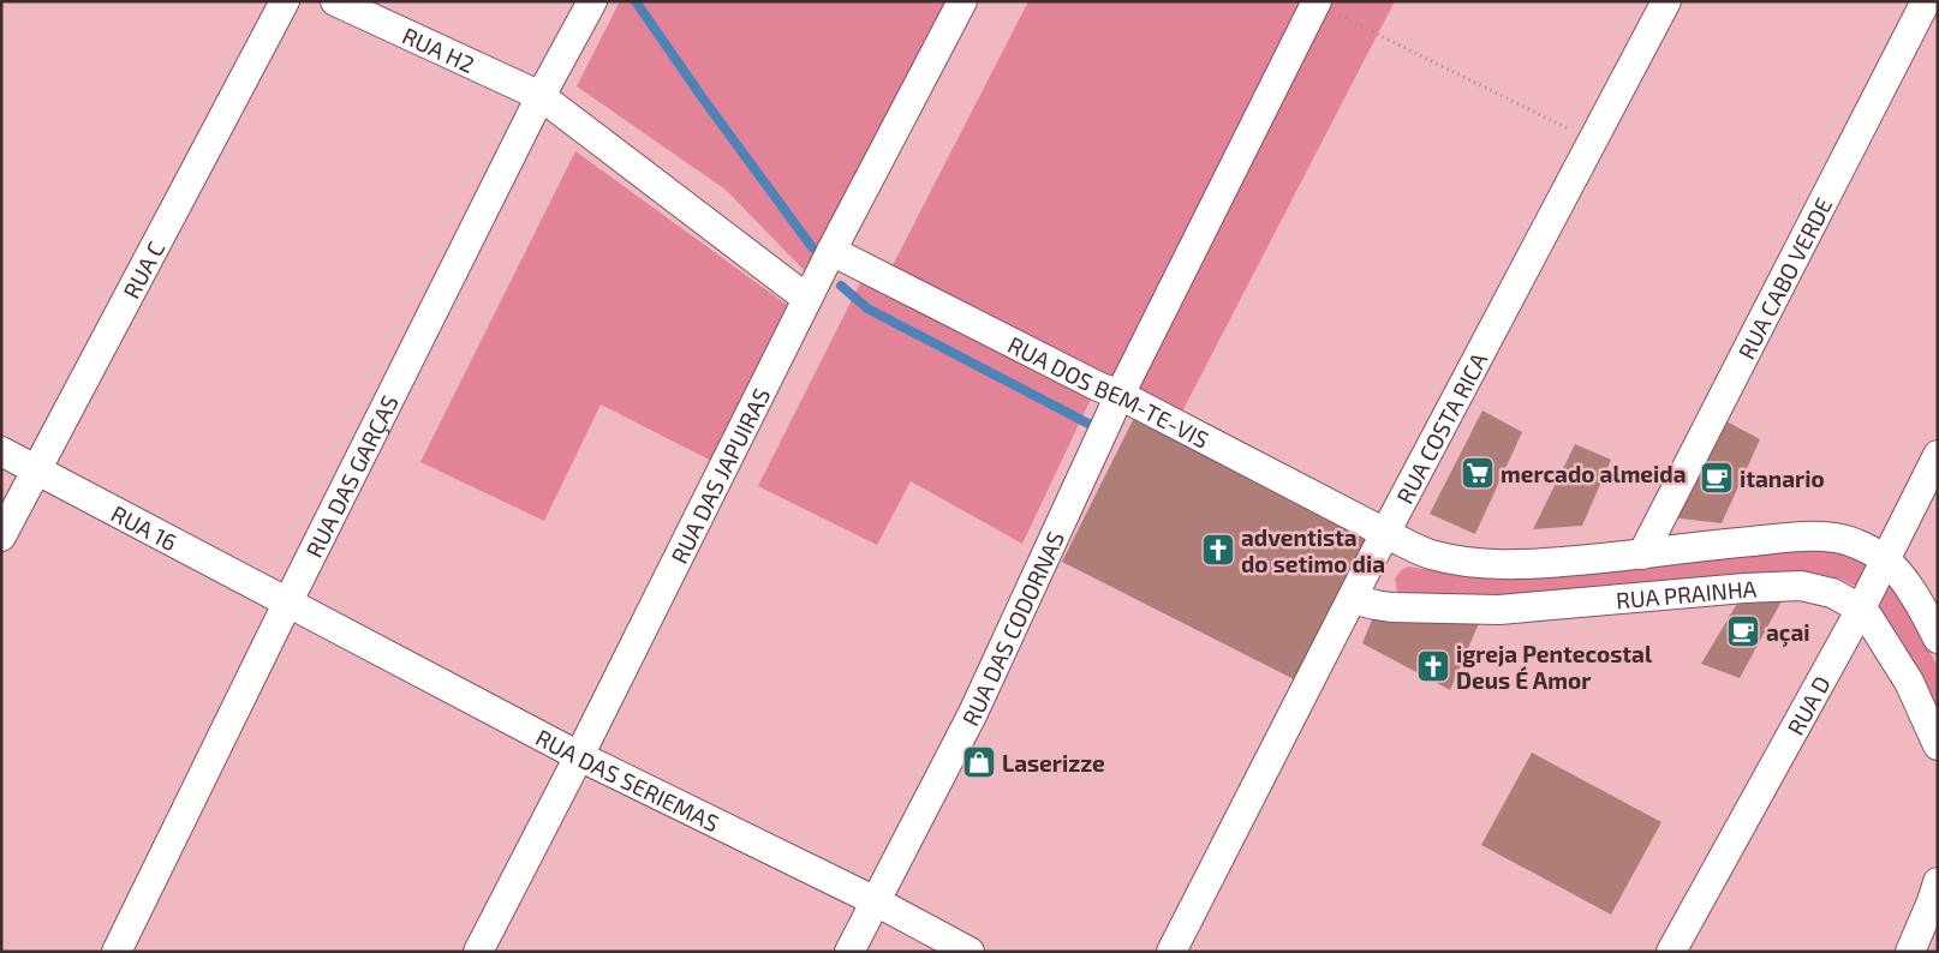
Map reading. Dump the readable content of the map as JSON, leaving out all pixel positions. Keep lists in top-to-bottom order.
{
  "streets": {
    "street": [
      "RUA H2",
      "RUA C",
      "RUA CABO VERDE",
      "RUA DOS BEM-TE-VIS",
      "RUA COSTA RICA",
      "RUA DAS GARÇAS",
      "RUA DAS JAPUIRAS",
      "RUA 16",
      "RUA PRAINHA",
      "RUA DAS CODORNAS",
      "RUA D",
      "RUA DAS SERIEMAS"
    ]
  },
  "crossings": [
    ["RUA H2", "RUA DAS GARÇAS"],
    ["RUA H2", "RUA DAS JAPUIRAS"],
    ["RUA C", "RUA 16"],
    ["RUA CABO VERDE", "RUA PRAINHA"],
    ["RUA DOS BEM-TE-VIS", "RUA COSTA RICA"],
    ["RUA DOS BEM-TE-VIS", "RUA DAS JAPUIRAS"],
    ["RUA DOS BEM-TE-VIS", "RUA PRAINHA"],
    ["RUA DOS BEM-TE-VIS", "RUA DAS CODORNAS"],
    ["RUA COSTA RICA", "RUA PRAINHA"],
    ["RUA DAS GARÇAS", "RUA 16"],
    ["RUA DAS GARÇAS", "RUA DAS SERIEMAS"],
    ["RUA DAS JAPUIRAS", "RUA DAS SERIEMAS"],
    ["RUA 16", "RUA DAS SERIEMAS"],
    ["RUA PRAINHA", "RUA D"],
    ["RUA DAS CODORNAS", "RUA DAS SERIEMAS"]
  ],
  "places": {
    "supermarket": ["mercado almeida"],
    "cafe": ["itanario", "açai"],
    "church": ["adventista do setimo dia", "igreja Pentecostal Deus É Amor"],
    "shop": ["Laserizze"]
  }
}
